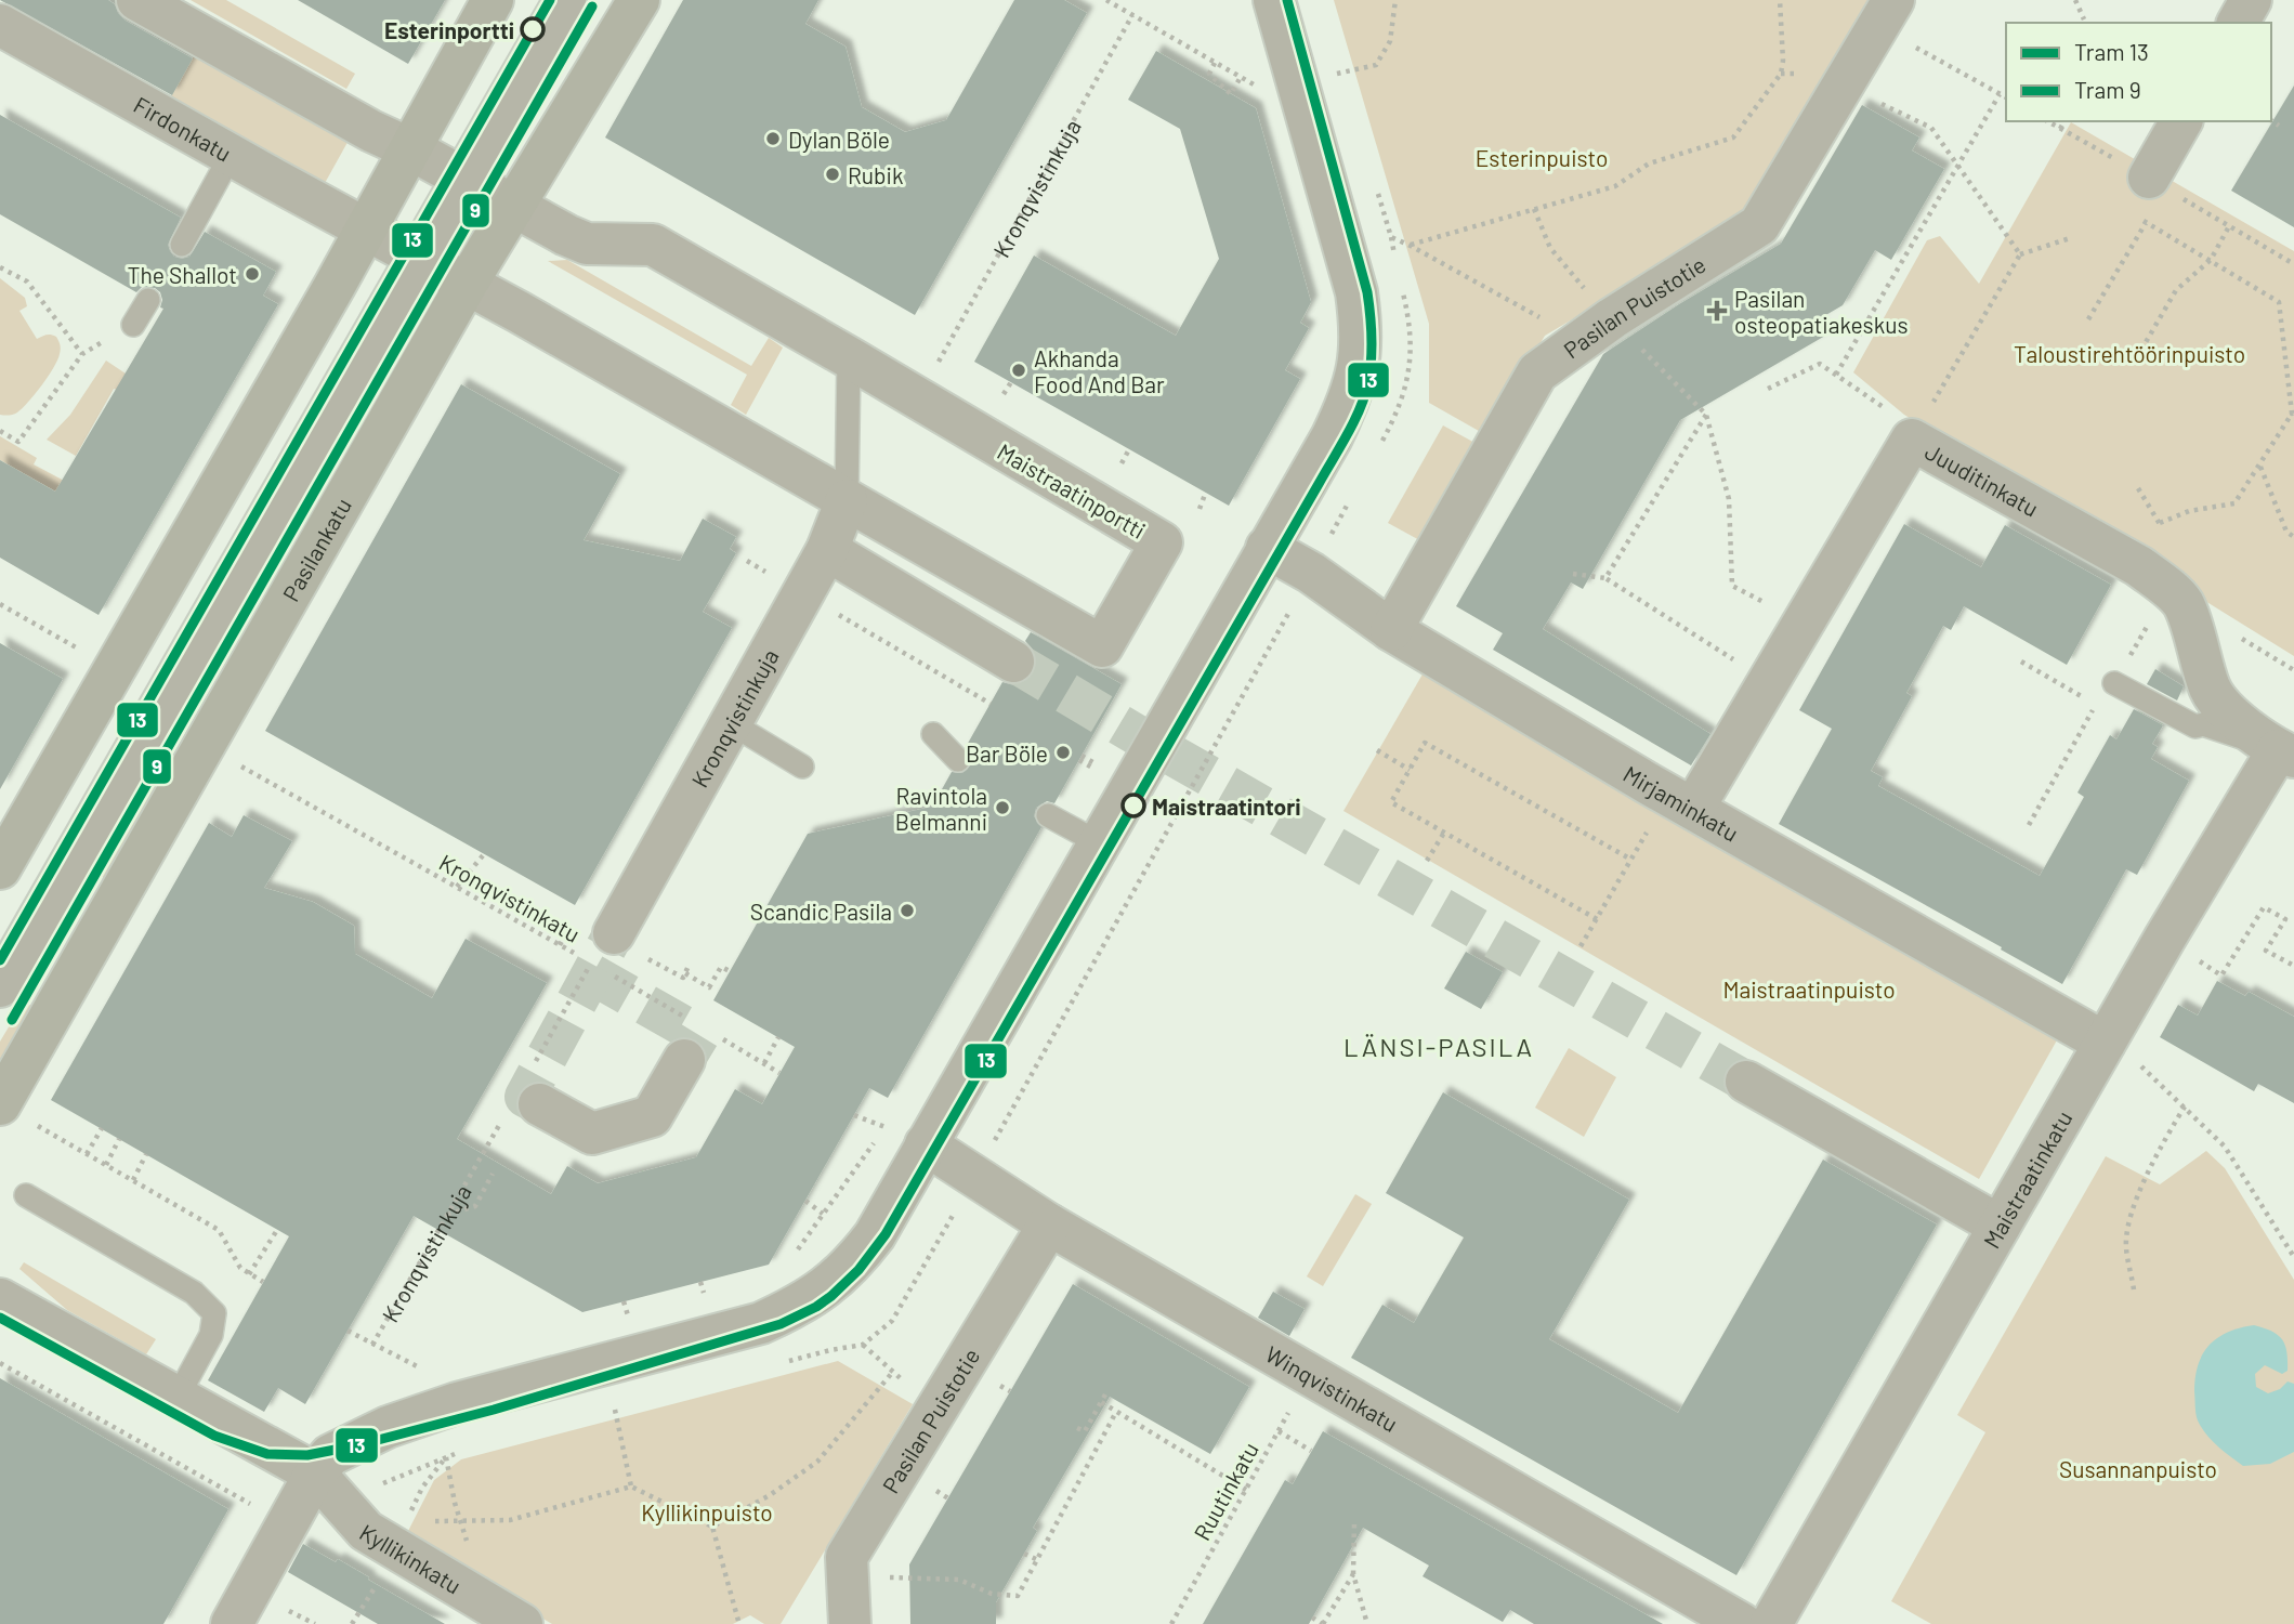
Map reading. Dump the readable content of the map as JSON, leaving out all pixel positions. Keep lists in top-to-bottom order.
{
  "streets": {
    "street": [
      "Firdonkatu",
      "Kronqvistinkuja",
      "Pasilan Puistotie",
      "Juuditinkatu",
      "Maistraatinportti",
      "Pasilankatu",
      "Mirjaminkatu",
      "Maistraatinkatu",
      "Winqvistinkatu",
      "Kyllikinkatu"
    ],
    "path": ["Kronqvistinkatu", "Ruutinkatu"]
  },
  "crossings": [
    ["Firdonkatu", "Maistraatinportti"],
    ["Kronqvistinkuja", "Maistraatinportti"],
    ["Kronqvistinkuja", "Kronqvistinkatu"],
    ["Pasilan Puistotie", "Mirjaminkatu"],
    ["Pasilan Puistotie", "Winqvistinkatu"],
    ["Juuditinkatu", "Mirjaminkatu"],
    ["Juuditinkatu", "Maistraatinkatu"],
    ["Maistraatinportti", "Pasilankatu"],
    ["Mirjaminkatu", "Maistraatinkatu"],
    ["Winqvistinkatu", "Ruutinkatu"]
  ],
  "districts": ["LÄNSI-PASILA"],
  "parks": [
    "Esterinpuisto",
    "Taloustirehtöörinpuisto",
    "Maistraatinpuisto",
    "Susannanpuisto",
    "Kyllikinpuisto"
  ],
  "places": {
    "other": [
      "Esterinportti",
      "Dylan Böle",
      "Rubik",
      "The Shallot",
      "Akhanda Food And Bar",
      "Bar Böle",
      "Maistraatintori",
      "Ravintola Belmanni",
      "Scandic Pasila"
    ],
    "health": ["Pasilan osteopatiakeskus"]
  },
  "lines": ["tram line 13", "tram line 9"],
  "legend": ["Tram 13", "Tram 9"]
}
